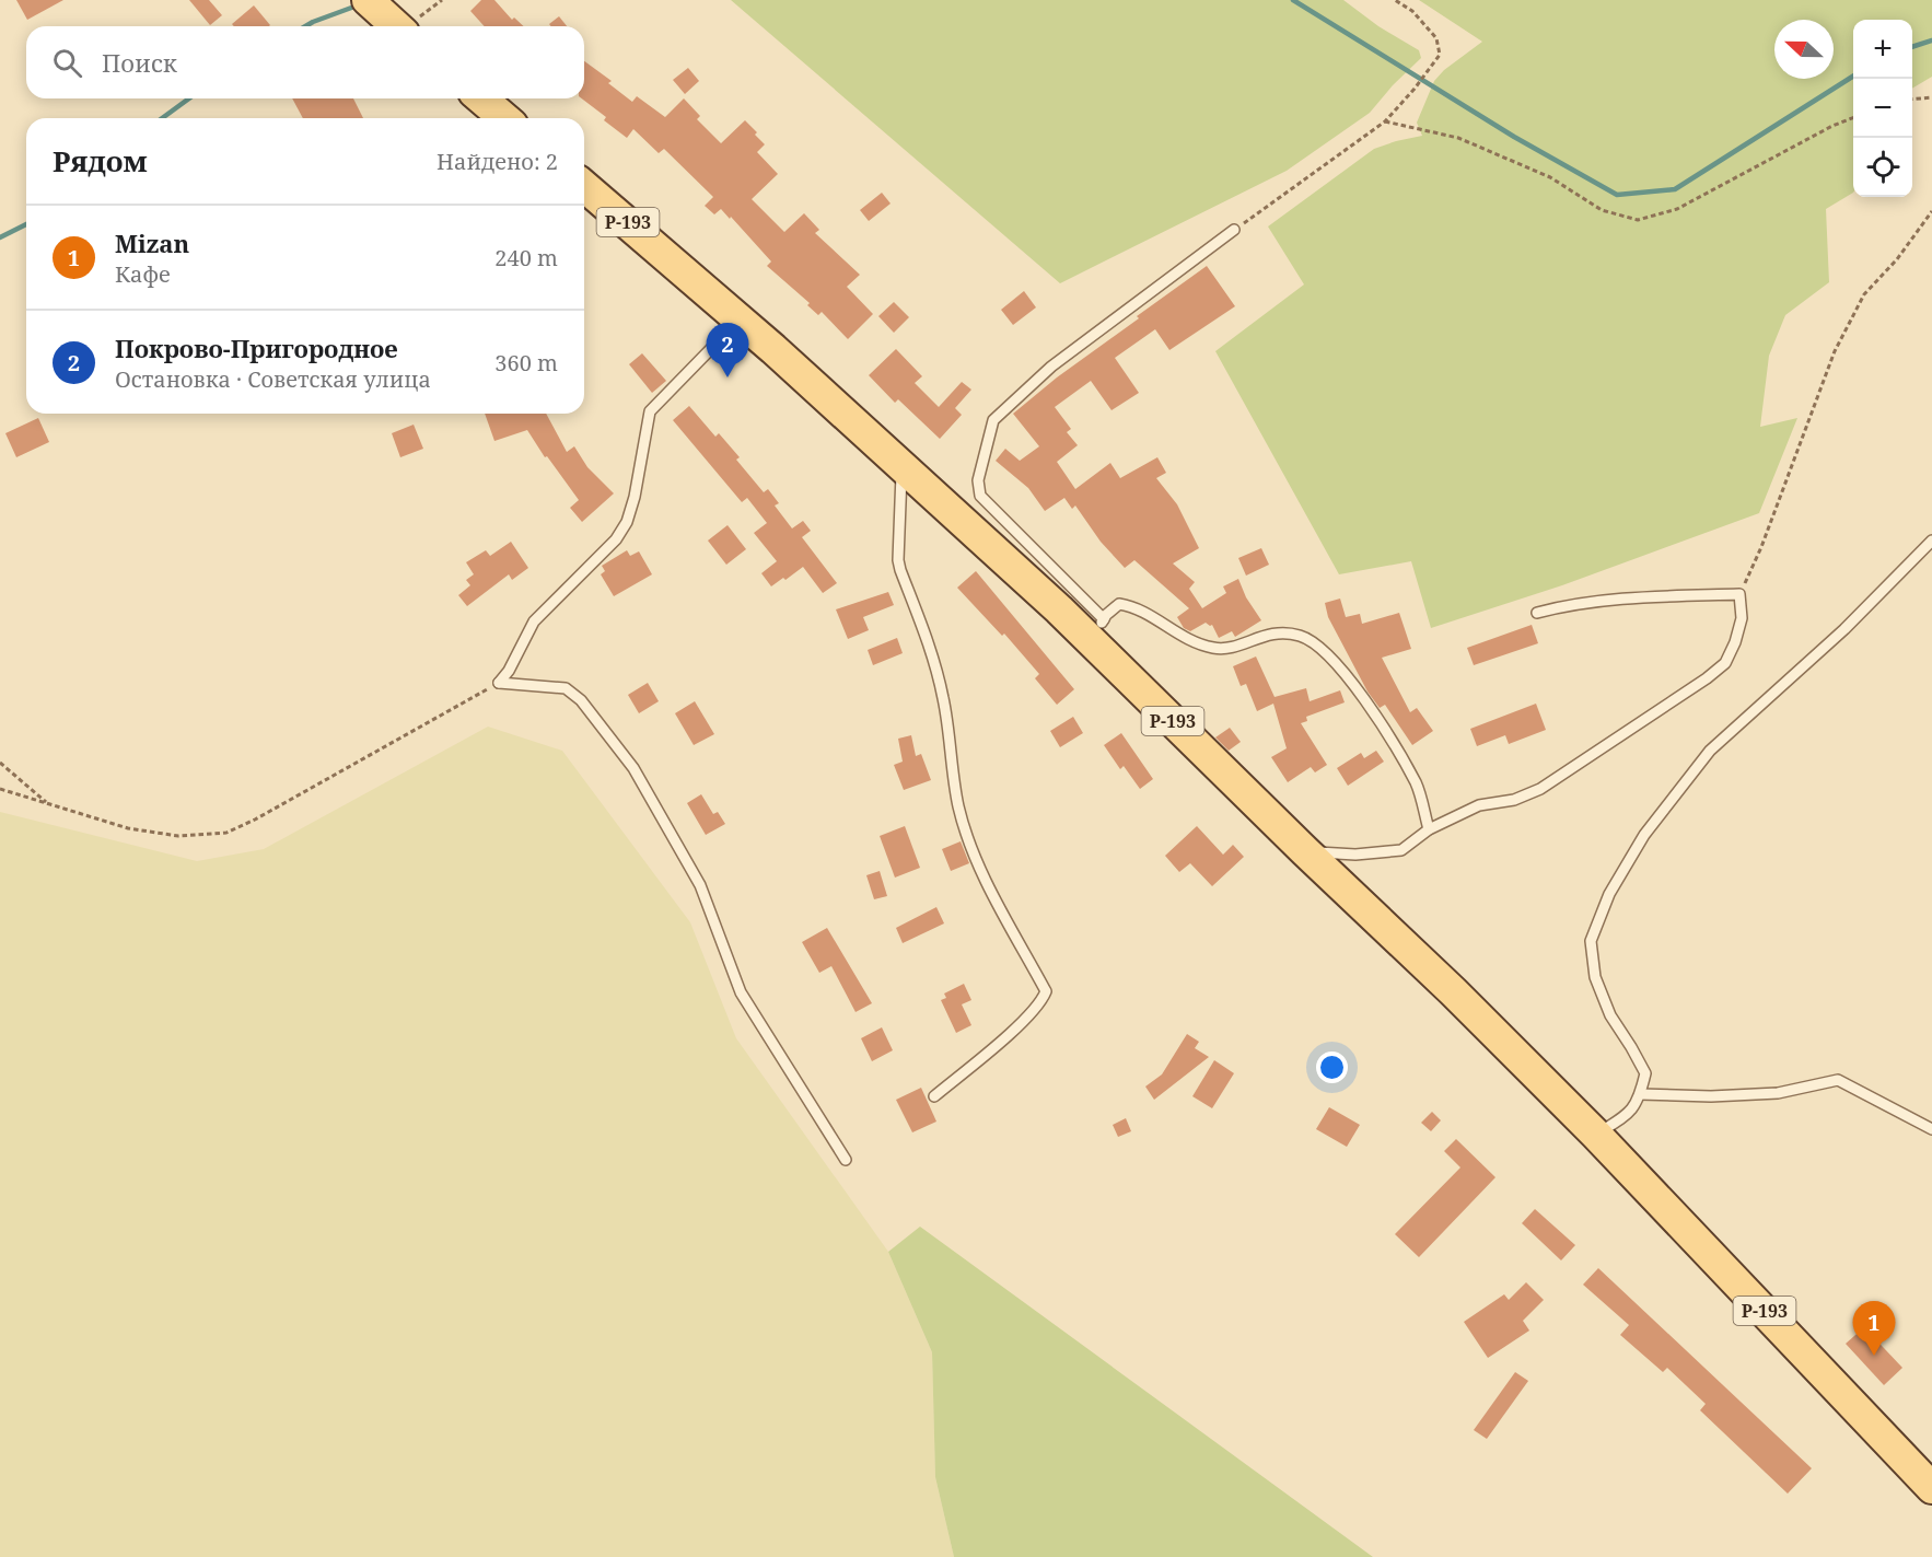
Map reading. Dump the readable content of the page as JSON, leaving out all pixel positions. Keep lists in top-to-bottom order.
{
  "streets": {
    "main road": ["Р-193"]
  },
  "north": "left",
  "page": {
    "map_buttons": ["+", "−"],
    "search": "Поиск",
    "heading": ["Рядом", "Найдено: 2"],
    "list": [
      {
        "mark": "1",
        "name": "Mizan",
        "note": "Кафе",
        "value": "240 m"
      },
      {
        "mark": "2",
        "name": "Покрово-Пригородное",
        "note": "Остановка · Советская улица",
        "value": "360 m"
      }
    ],
    "pins": ["2", "1"]
  }
}
